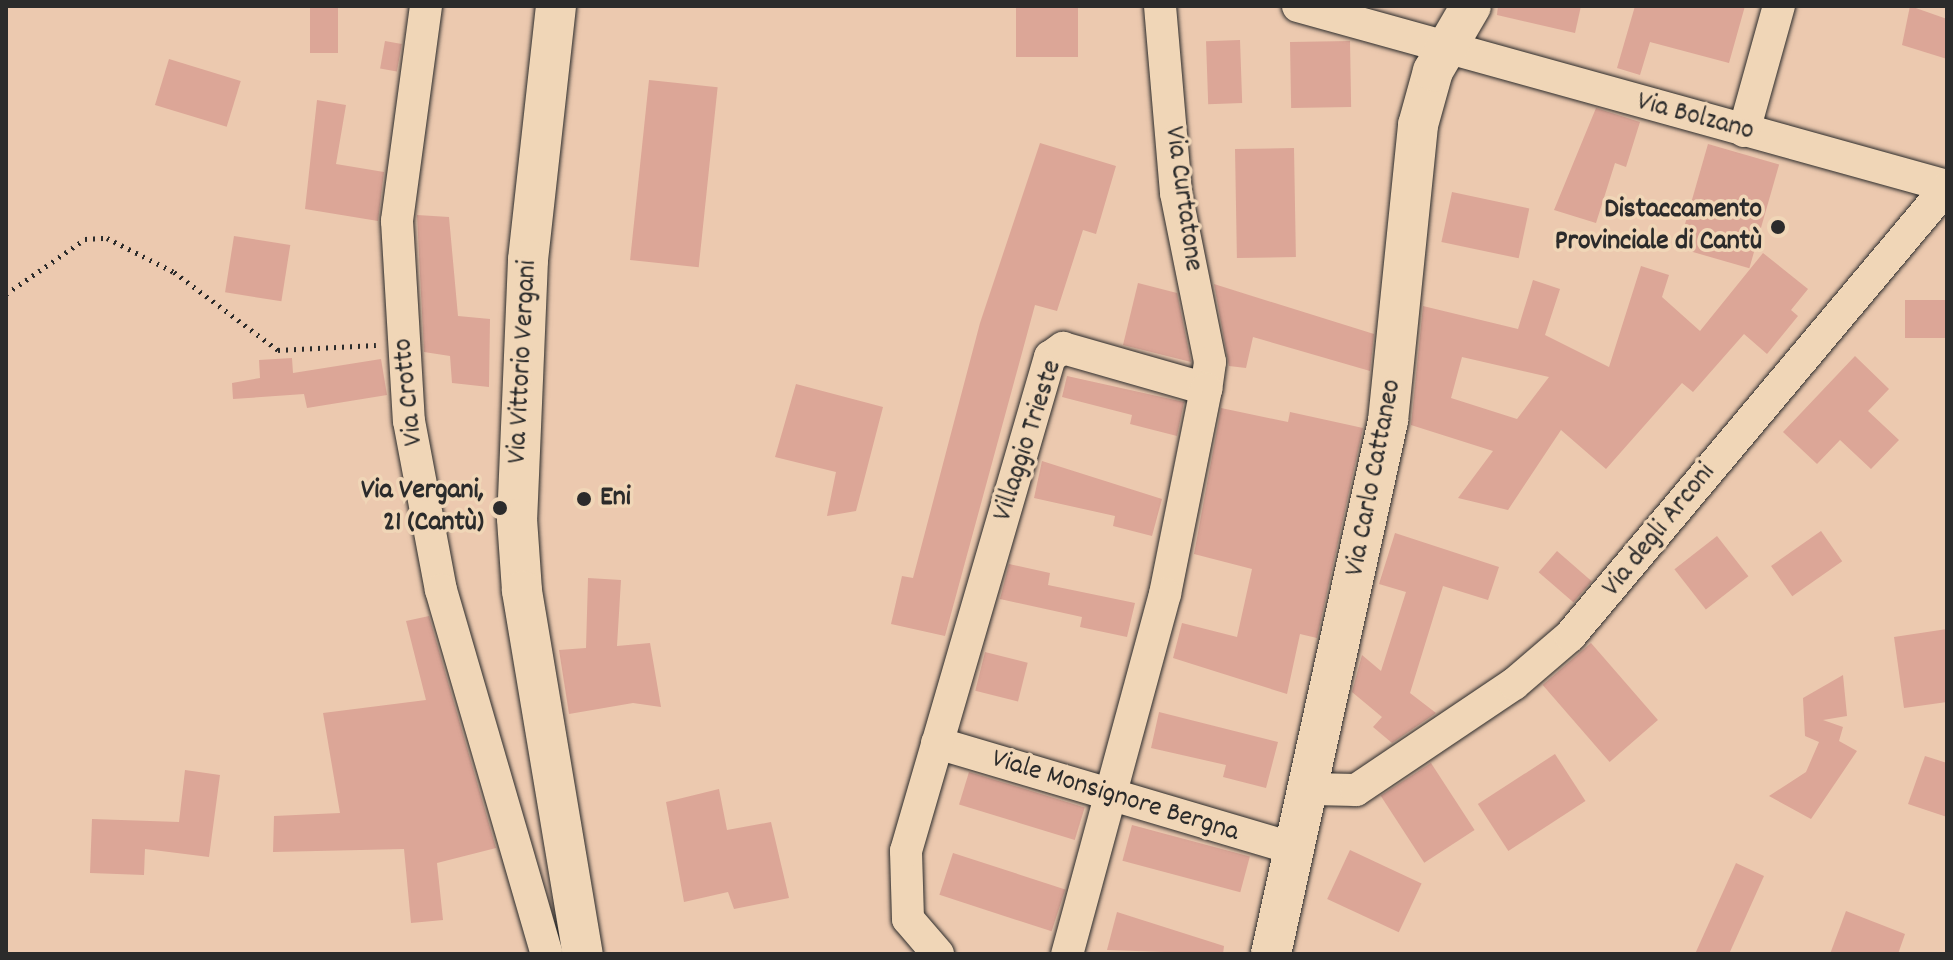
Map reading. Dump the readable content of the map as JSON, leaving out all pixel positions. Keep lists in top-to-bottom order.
{
  "streets": {
    "street": [
      "Via Bolzano",
      "Via Curtatone",
      "Via Vittorio Vergani",
      "Via Crotto",
      "Villaggio Trieste",
      "Via Carlo Cattaneo",
      "Via degli Arconi",
      "Viale Monsignore Bergna"
    ]
  },
  "crossings": [
    ["Via Bolzano", "Via Carlo Cattaneo"],
    ["Via Bolzano", "Via degli Arconi"],
    ["Via Curtatone", "Villaggio Trieste"],
    ["Villaggio Trieste", "Viale Monsignore Bergna"],
    ["Via Carlo Cattaneo", "Via degli Arconi"],
    ["Via Carlo Cattaneo", "Viale Monsignore Bergna"]
  ],
  "places": ["Distaccamento Provinciale di Cantù", "Eni", "Via Vergani, 21 (Cantù)"]
}
